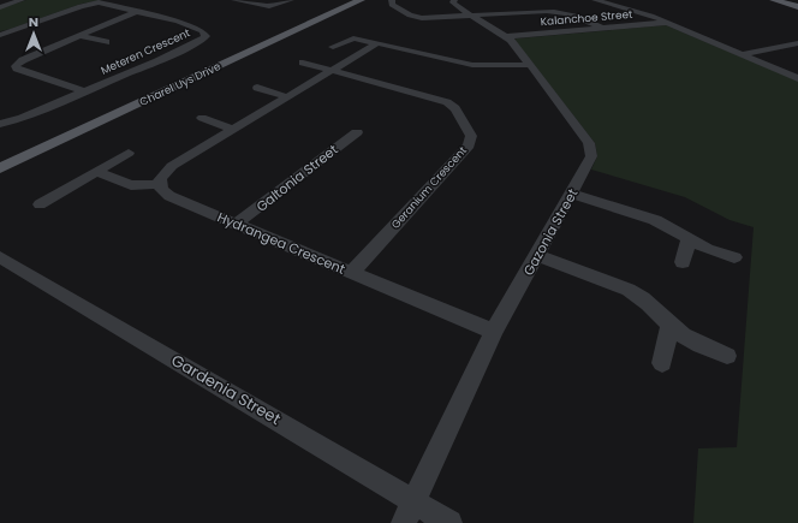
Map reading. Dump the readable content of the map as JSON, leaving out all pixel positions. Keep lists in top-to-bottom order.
{
  "streets": {
    "main road": ["Charel Uys Drive"],
    "street": [
      "Kalanchoe Street",
      "Meteren Crescent",
      "Galtonia Street",
      "Geranium Crescent",
      "Gazonia Street",
      "Hydrangea Crescent",
      "Gardenia Street"
    ]
  },
  "crossings": [
    ["Kalanchoe Street", "Gazonia Street"],
    ["Galtonia Street", "Hydrangea Crescent"],
    ["Geranium Crescent", "Hydrangea Crescent"],
    ["Gazonia Street", "Hydrangea Crescent"],
    ["Gazonia Street", "Gardenia Street"]
  ],
  "north": "top"
}
